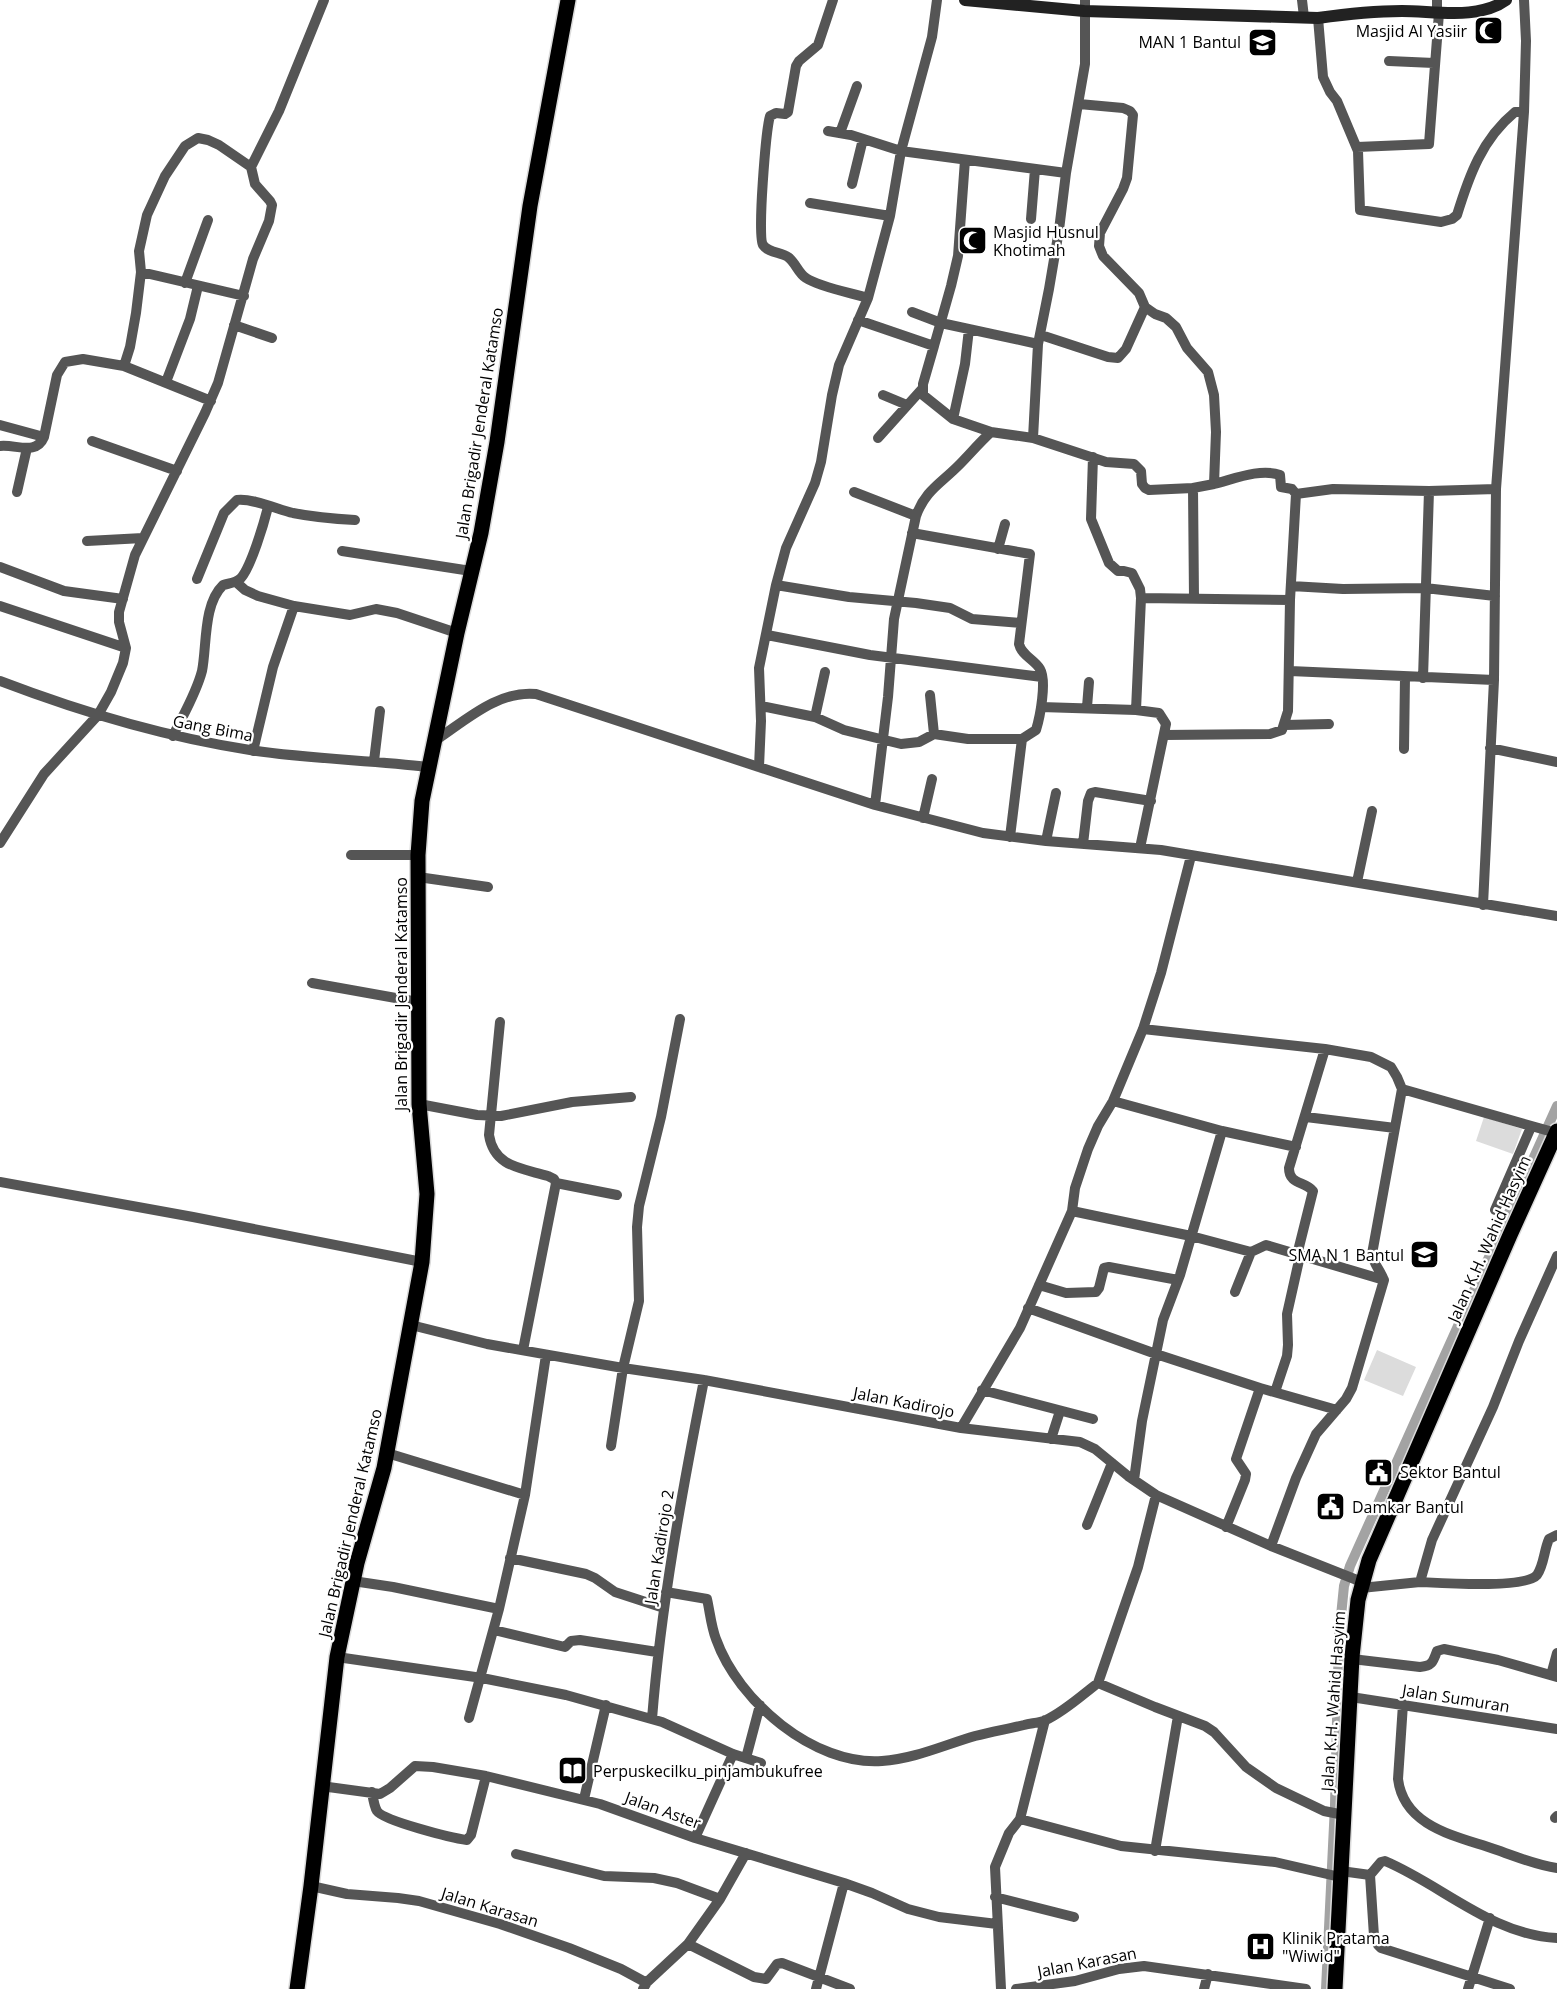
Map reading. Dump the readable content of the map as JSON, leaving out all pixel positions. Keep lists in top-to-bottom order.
{
  "streets": {
    "main road": ["Jalan Brigadir Jenderal Katamso", "Jalan K.H. Wahid Hasyim"],
    "street": [
      "Gang Bima",
      "Jalan Kadirojo",
      "Jalan Kadirojo 2",
      "Jalan Sumuran",
      "Jalan Aster",
      "Jalan Karasan"
    ]
  },
  "crossings": [
    ["Jalan Brigadir Jenderal Katamso", "Gang Bima"],
    ["Jalan Brigadir Jenderal Katamso", "Jalan Kadirojo"],
    ["Jalan Brigadir Jenderal Katamso", "Jalan Aster"],
    ["Jalan Brigadir Jenderal Katamso", "Jalan Karasan"],
    ["Jalan K.H. Wahid Hasyim", "Jalan Kadirojo"],
    ["Jalan K.H. Wahid Hasyim", "Jalan Sumuran"],
    ["Jalan Kadirojo", "Jalan Kadirojo 2"]
  ],
  "places": {
    "mosque": ["Masjid Al Yasiir", "Masjid Husnul Khotimah"],
    "school or university": ["MAN 1 Bantul", "SMA N 1 Bantul"],
    "public building": ["Sektor Bantul", "Damkar Bantul"],
    "library": ["Perpuskecilku_pinjambukufree"],
    "hospital": ["Klinik Pratama \"Wiwid\""]
  }
}
